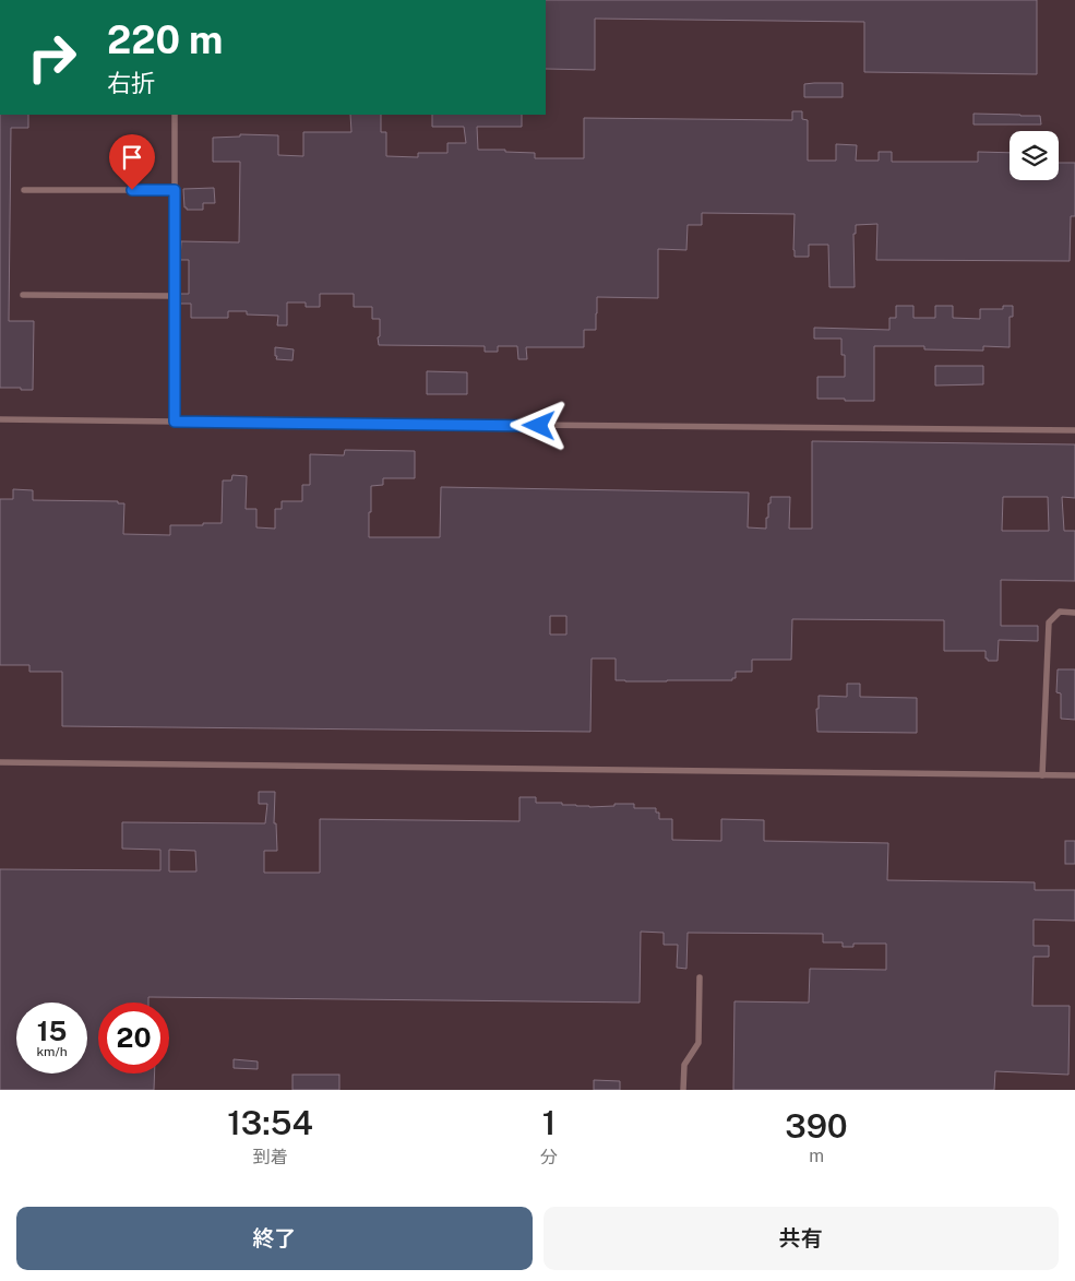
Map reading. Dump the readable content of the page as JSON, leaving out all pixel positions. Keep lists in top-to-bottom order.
{
  "page": {
    "turn": ["220 m", "右折"],
    "speed": "15 km/h",
    "limit": "20",
    "eta": [
      "13:54",
      "到着",
      "1",
      "分",
      "390",
      "m"
    ],
    "buttons": ["終了", "共有"]
  }
}
